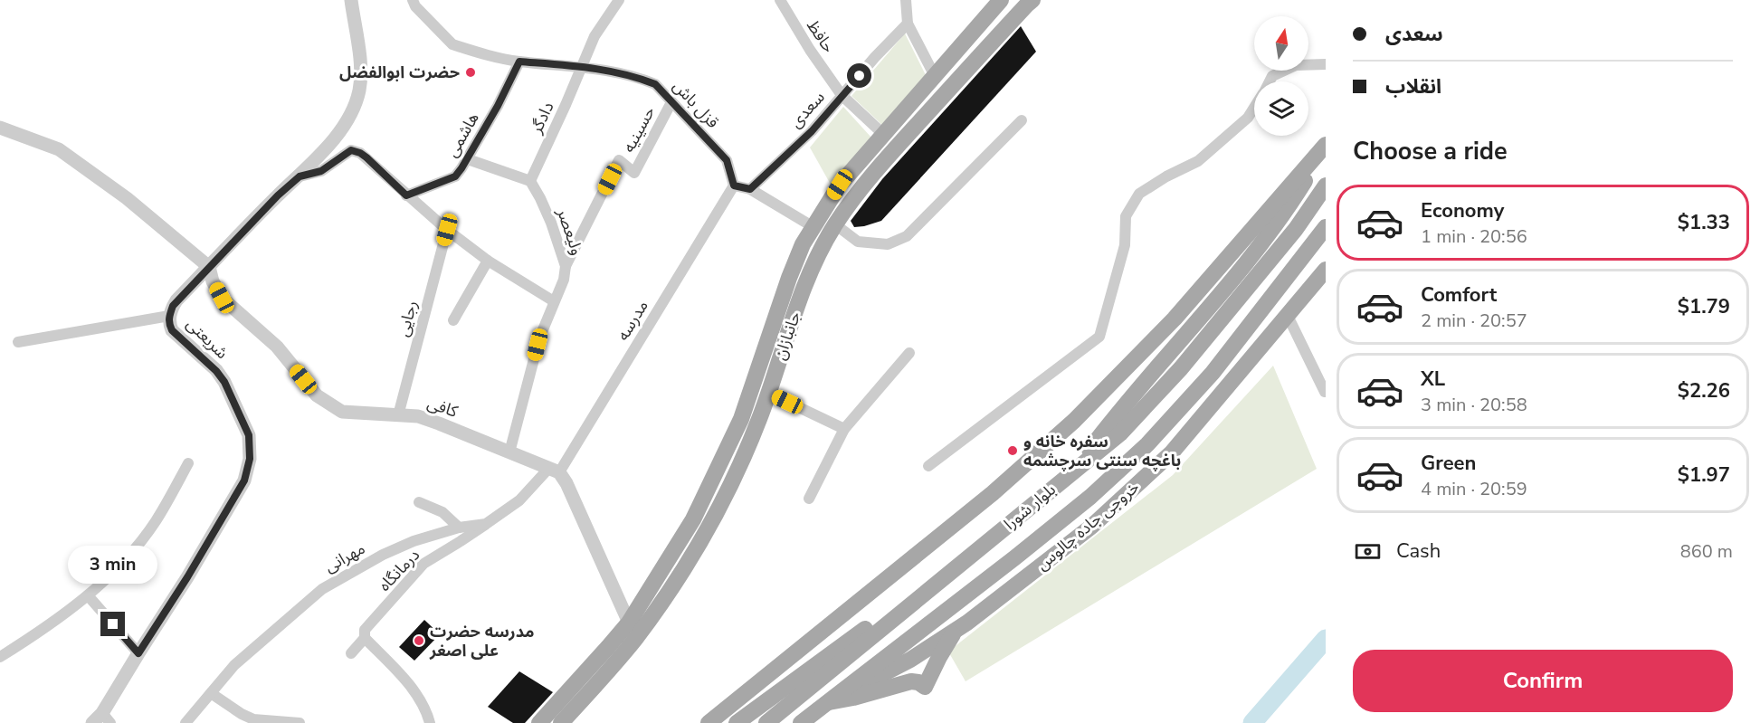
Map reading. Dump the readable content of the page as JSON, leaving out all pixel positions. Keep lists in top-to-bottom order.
{
  "streets": {
    "main road": ["جانبازان", "بلوار شورا", "خروجی جاده چالوس"],
    "street": [
      "حافظ",
      "قزل باش",
      "سعدی",
      "دادگر",
      "حسینیه",
      "هاشمی",
      "ولیعصر",
      "رجایی",
      "مدرسه",
      "شریعتی",
      "کافی",
      "مهرانی",
      "درمانگاه"
    ]
  },
  "crossings": [
    ["حافظ", "سعدی"],
    ["حافظ", "جانبازان"],
    ["قزل باش", "دادگر"],
    ["قزل باش", "حسینیه"],
    ["قزل باش", "هاشمی"],
    ["قزل باش", "مدرسه"],
    ["دادگر", "ولیعصر"],
    ["حسینیه", "ولیعصر"],
    ["ولیعصر", "کافی"],
    ["رجایی", "کافی"],
    ["مدرسه", "کافی"],
    ["مدرسه", "مهرانی"],
    ["شریعتی", "کافی"],
    ["کافی", "مهرانی"],
    ["بلوار شورا", "خروجی جاده چالوس"],
    ["مهرانی", "درمانگاه"]
  ],
  "places": ["حضرت ابوالفضل", "سفره خانه و باغچه سنتی سرچشمه", "مدرسه حضرت علی اصغر"],
  "north": "top",
  "page": {
    "banner": ["سعدی", "انقلاب"],
    "heading": "Choose a ride",
    "list": [
      {
        "name": "Economy",
        "note": "1 min · 20:56",
        "value": "$1.33"
      },
      {
        "name": "Comfort",
        "note": "2 min · 20:57",
        "value": "$1.79"
      },
      {
        "name": "XL",
        "note": "3 min · 20:58",
        "value": "$2.26"
      },
      {
        "name": "Green",
        "note": "4 min · 20:59",
        "value": "$1.97"
      }
    ],
    "pay": ["Cash", "860 m"],
    "bubble": "3 min",
    "buttons": "Confirm"
  }
}
